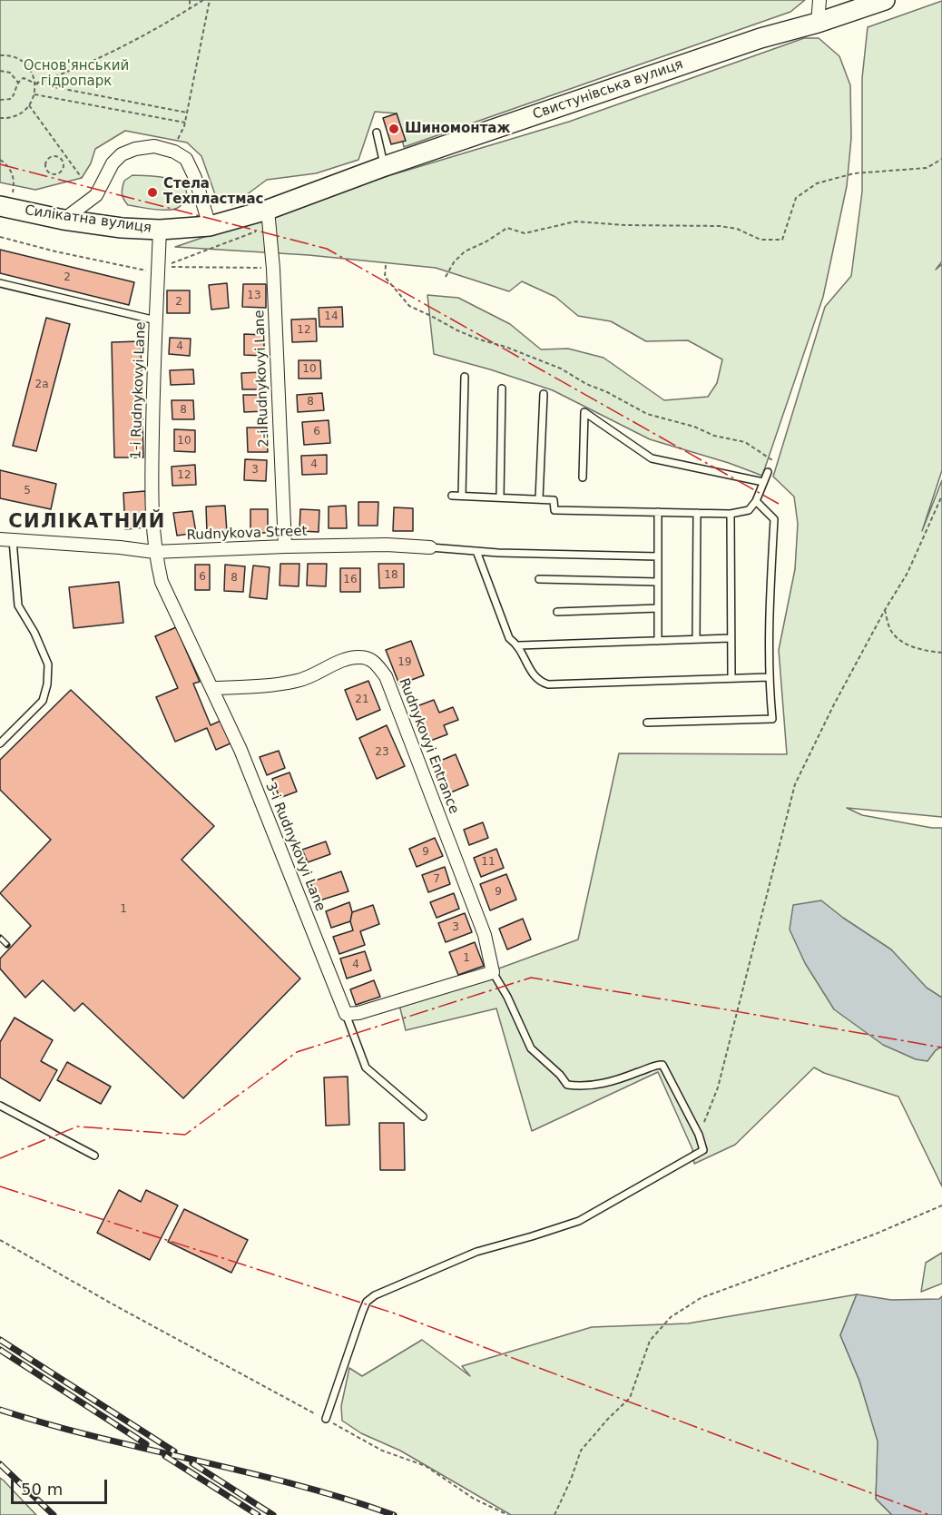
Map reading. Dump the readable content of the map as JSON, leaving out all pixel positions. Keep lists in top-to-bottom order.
{
  "streets": {
    "main road": ["Свистунівська вулиця", "Силікатна вулиця"],
    "street": [
      "2-i Rudnykovyi Lane",
      "1-i Rudnykovyi Lane",
      "Rudnykova Street",
      "Rudnykovyi Entrance",
      "3-i Rudnykovyi Lane"
    ]
  },
  "crossings": [
    ["Свистунівська вулиця", "Силікатна вулиця"],
    ["Свистунівська вулиця", "2-i Rudnykovyi Lane"],
    ["Силікатна вулиця", "1-i Rudnykovyi Lane"],
    ["2-i Rudnykovyi Lane", "Rudnykova Street"],
    ["1-i Rudnykovyi Lane", "Rudnykova Street"],
    ["1-i Rudnykovyi Lane", "3-i Rudnykovyi Lane"],
    ["Rudnykova Street", "3-i Rudnykovyi Lane"],
    ["Rudnykovyi Entrance", "3-i Rudnykovyi Lane"]
  ],
  "districts": ["СИЛІКАТНИЙ"],
  "parks": ["Основ'янський гідропарк"],
  "places": ["Шиномонтаж", "Стела Техпластмас"],
  "house_numbers": [
    "2",
    "13",
    "2",
    "14",
    "12",
    "4",
    "10",
    "2а",
    "8",
    "8",
    "6",
    "10",
    "4",
    "3",
    "12",
    "5",
    "18",
    "6",
    "8",
    "16",
    "19",
    "21",
    "23",
    "9",
    "11",
    "7",
    "9",
    "1",
    "3",
    "1",
    "4"
  ],
  "scale_bar": "50 m"
}
